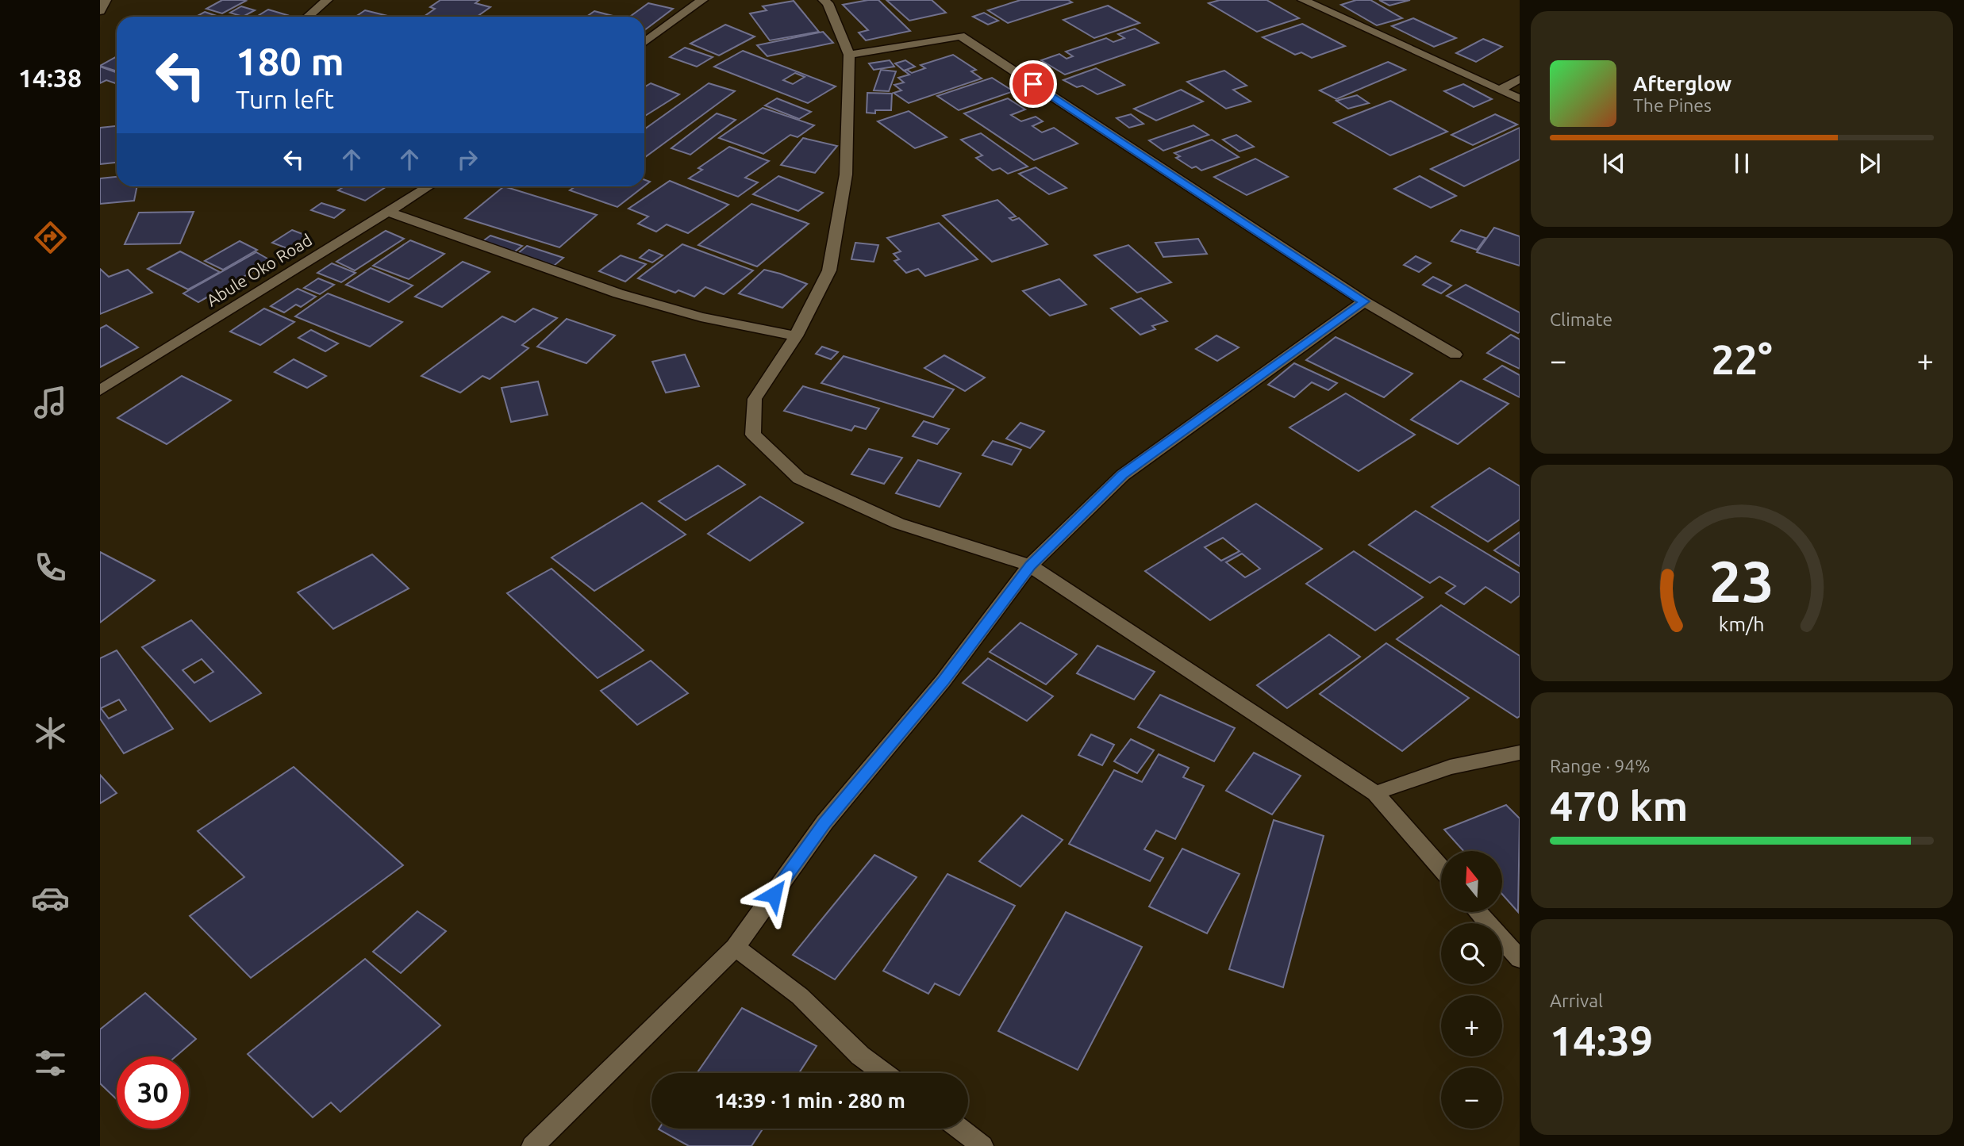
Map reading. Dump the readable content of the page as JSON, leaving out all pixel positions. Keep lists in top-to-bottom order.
{
  "streets": {
    "street": ["Abule Oko Road"]
  },
  "north": "top",
  "page": {
    "tabs": "14:38",
    "turn": ["180 m", "Turn left"],
    "song": ["Afterglow", "The Pines"],
    "tile": [
      "Climate",
      ["Range · 94%", "470 km"],
      ["Arrival", "14:39"]
    ],
    "heat": ["−", "22°", "+"],
    "map_buttons": ["+", "−"],
    "limit": "30",
    "trip": "14:39 · 1 min · 280 m",
    "gauge": ["23", "km/h"]
  }
}
